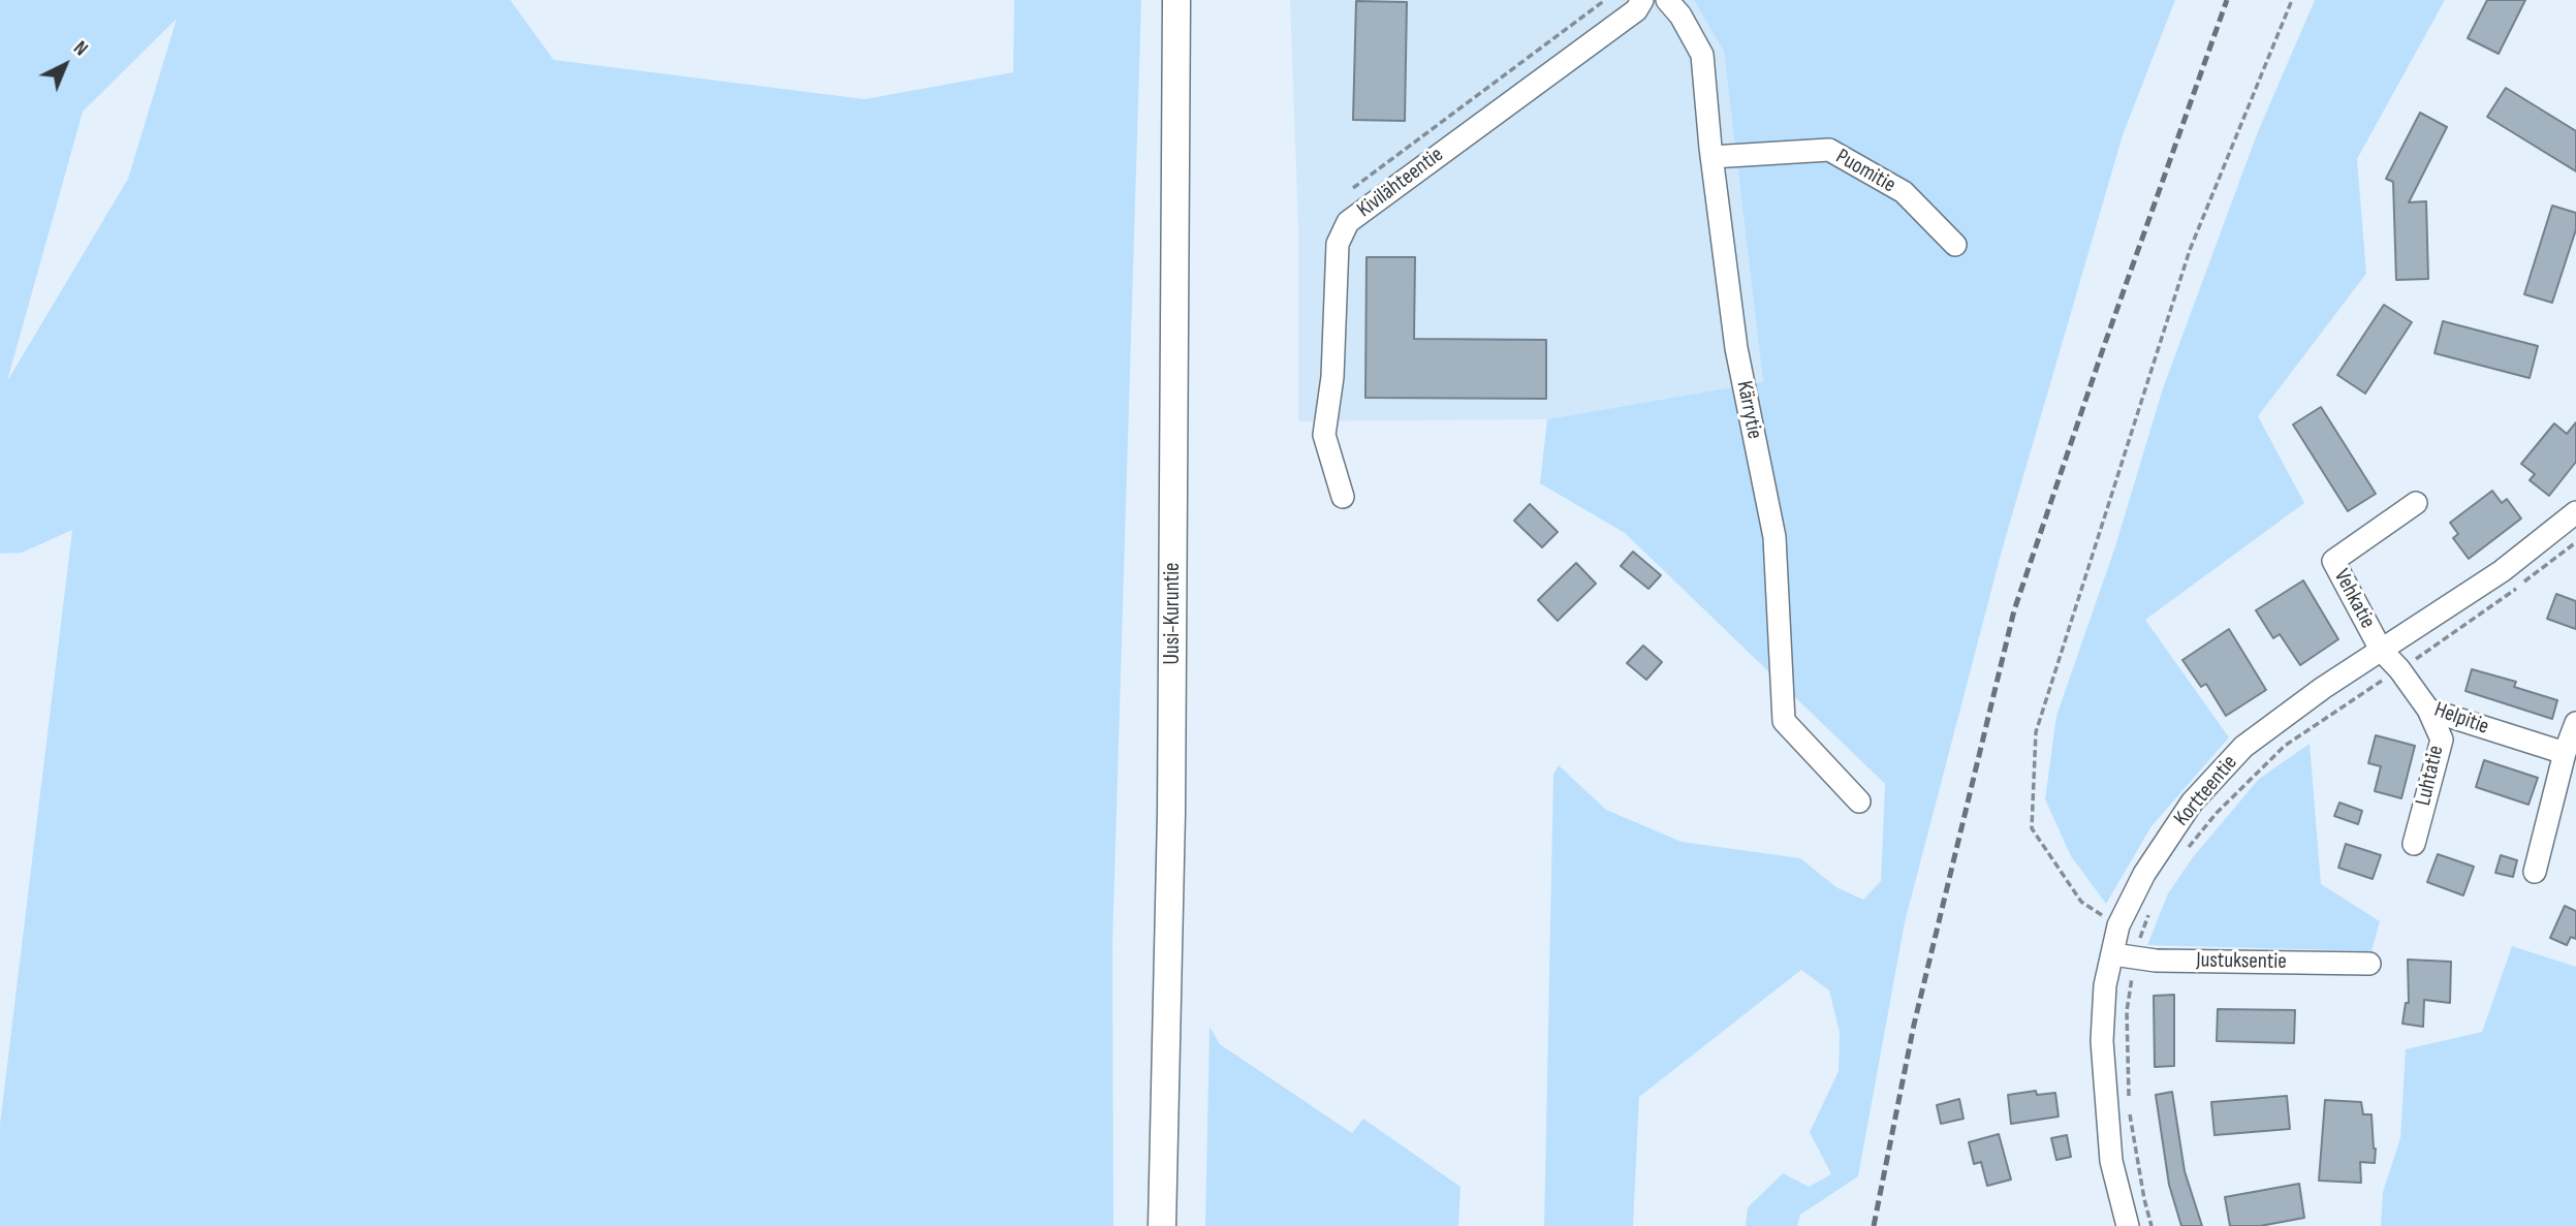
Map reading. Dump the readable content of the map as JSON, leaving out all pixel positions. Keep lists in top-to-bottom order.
{
  "streets": {
    "main road": ["Uusi-Kuruntie"],
    "street": [
      "Puomitie",
      "Kivilähteentie",
      "Kärrytie",
      "Vehkatie",
      "Helpitie",
      "Luhtatie",
      "Kortteentie",
      "Justuksentie"
    ]
  },
  "crossings": [
    ["Puomitie", "Kärrytie"],
    ["Vehkatie", "Helpitie"],
    ["Vehkatie", "Kortteentie"],
    ["Helpitie", "Luhtatie"],
    ["Helpitie", "Kortteentie"],
    ["Kortteentie", "Justuksentie"]
  ],
  "north": "top right"
}
